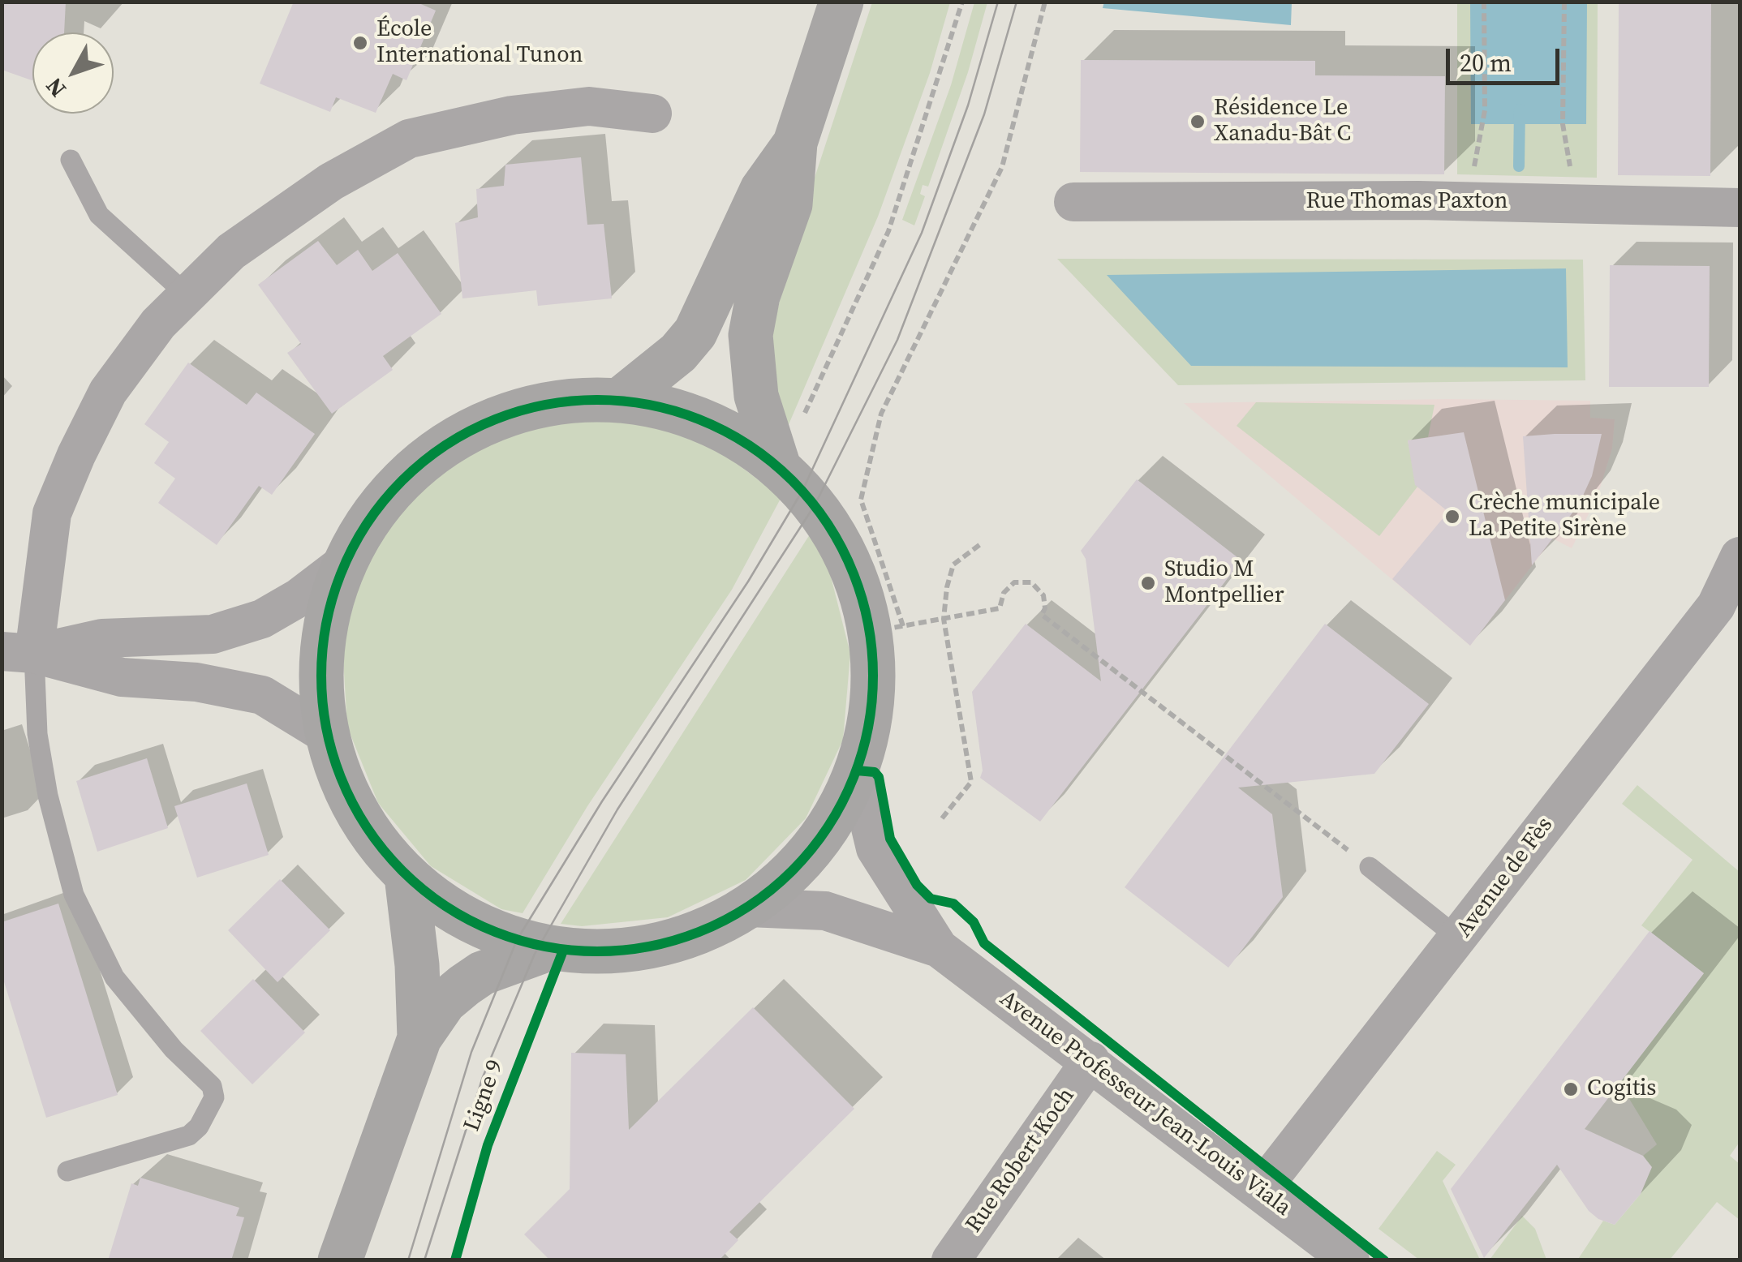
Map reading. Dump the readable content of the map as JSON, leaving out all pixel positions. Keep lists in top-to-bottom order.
{
  "streets": {
    "street": [
      "Rue Thomas Paxton",
      "Avenue de Fès",
      "Avenue Professeur Jean-Louis Viala",
      "Rue Robert Koch"
    ],
    "cycle path": ["Ligne 9"]
  },
  "crossings": [
    ["Avenue de Fès", "Avenue Professeur Jean-Louis Viala"],
    ["Avenue Professeur Jean-Louis Viala", "Rue Robert Koch"]
  ],
  "places": [
    "École International Tunon",
    "Résidence Le Xanadu-Bât C",
    "Crèche municipale La Petite Sirène",
    "Studio M Montpellier",
    "Cogitis"
  ],
  "scale_bar": "20 m",
  "north": "bottom left"
}
